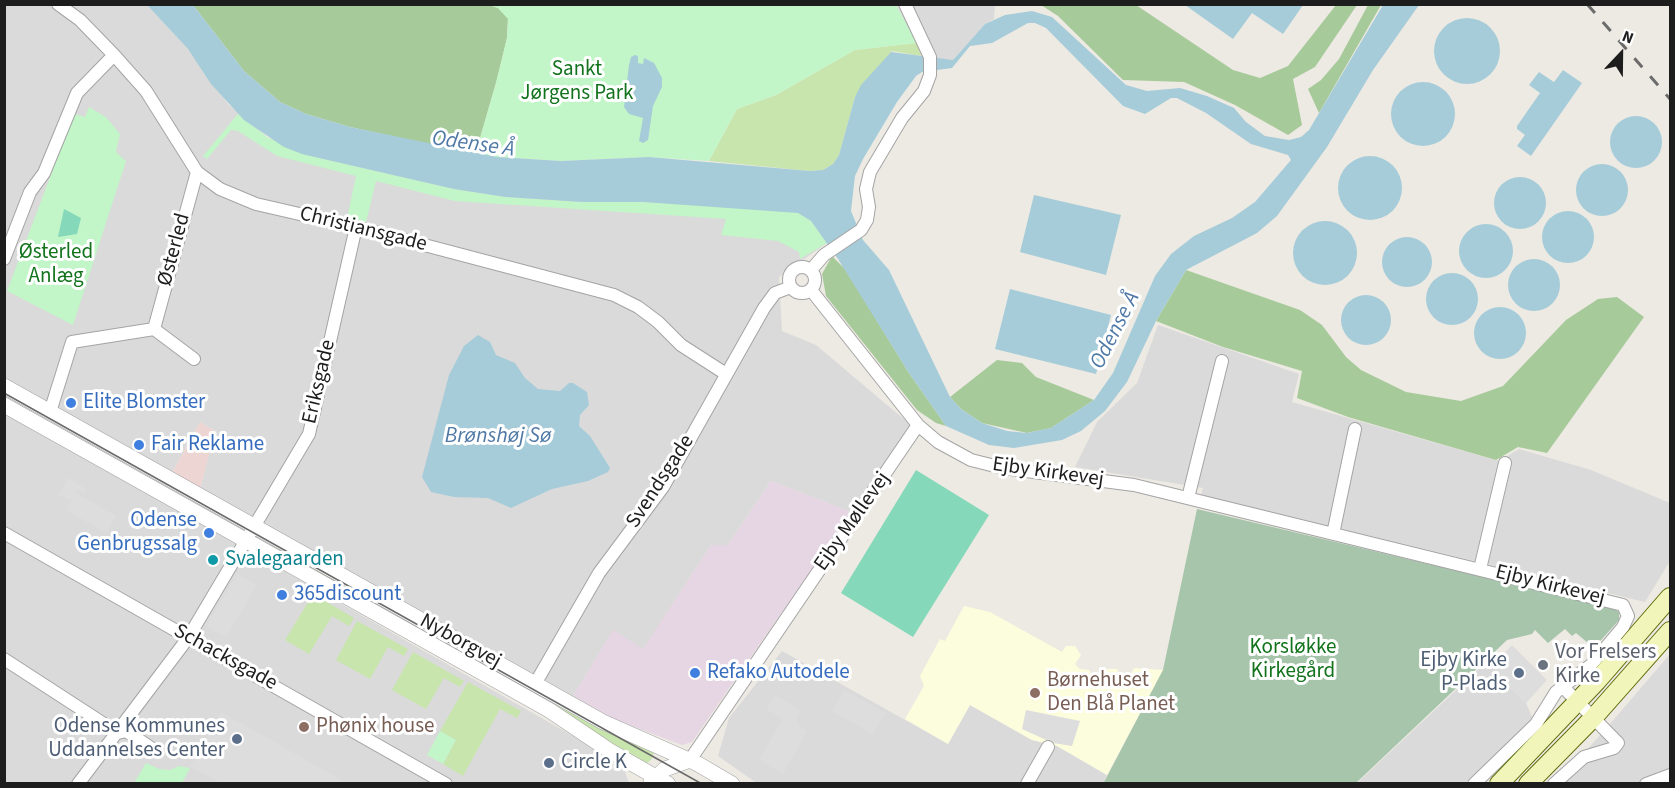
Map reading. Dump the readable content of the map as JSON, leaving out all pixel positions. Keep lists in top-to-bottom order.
{
  "streets": {
    "street": [
      "Christiansgade",
      "Østerled",
      "Eriksgade",
      "Ejby Kirkevej",
      "Svendsgade",
      "Ejby Møllevej",
      "Nyborgvej",
      "Schacksgade"
    ]
  },
  "crossings": [
    ["Christiansgade", "Østerled"],
    ["Christiansgade", "Eriksgade"],
    ["Christiansgade", "Svendsgade"],
    ["Eriksgade", "Nyborgvej"],
    ["Eriksgade", "Schacksgade"],
    ["Ejby Kirkevej", "Ejby Møllevej"],
    ["Svendsgade", "Nyborgvej"],
    ["Ejby Møllevej", "Nyborgvej"]
  ],
  "water": ["Odense Å", "Brønshøj Sø"],
  "parks": ["Sankt Jørgens Park", "Østerled Anlæg", "Korsløkke Kirkegård"],
  "places": [
    "Elite Blomster",
    "Fair Reklame",
    "Odense Genbrugssalg",
    "Svalegaarden",
    "365discount",
    "Vor Frelsers Kirke",
    "Refako Autodele",
    "Ejby Kirke P-Plads",
    "Børnehuset Den Blå Planet",
    "Phønix house",
    "Odense Kommunes Uddannelses Center",
    "Circle K"
  ],
  "north": "top"
}
